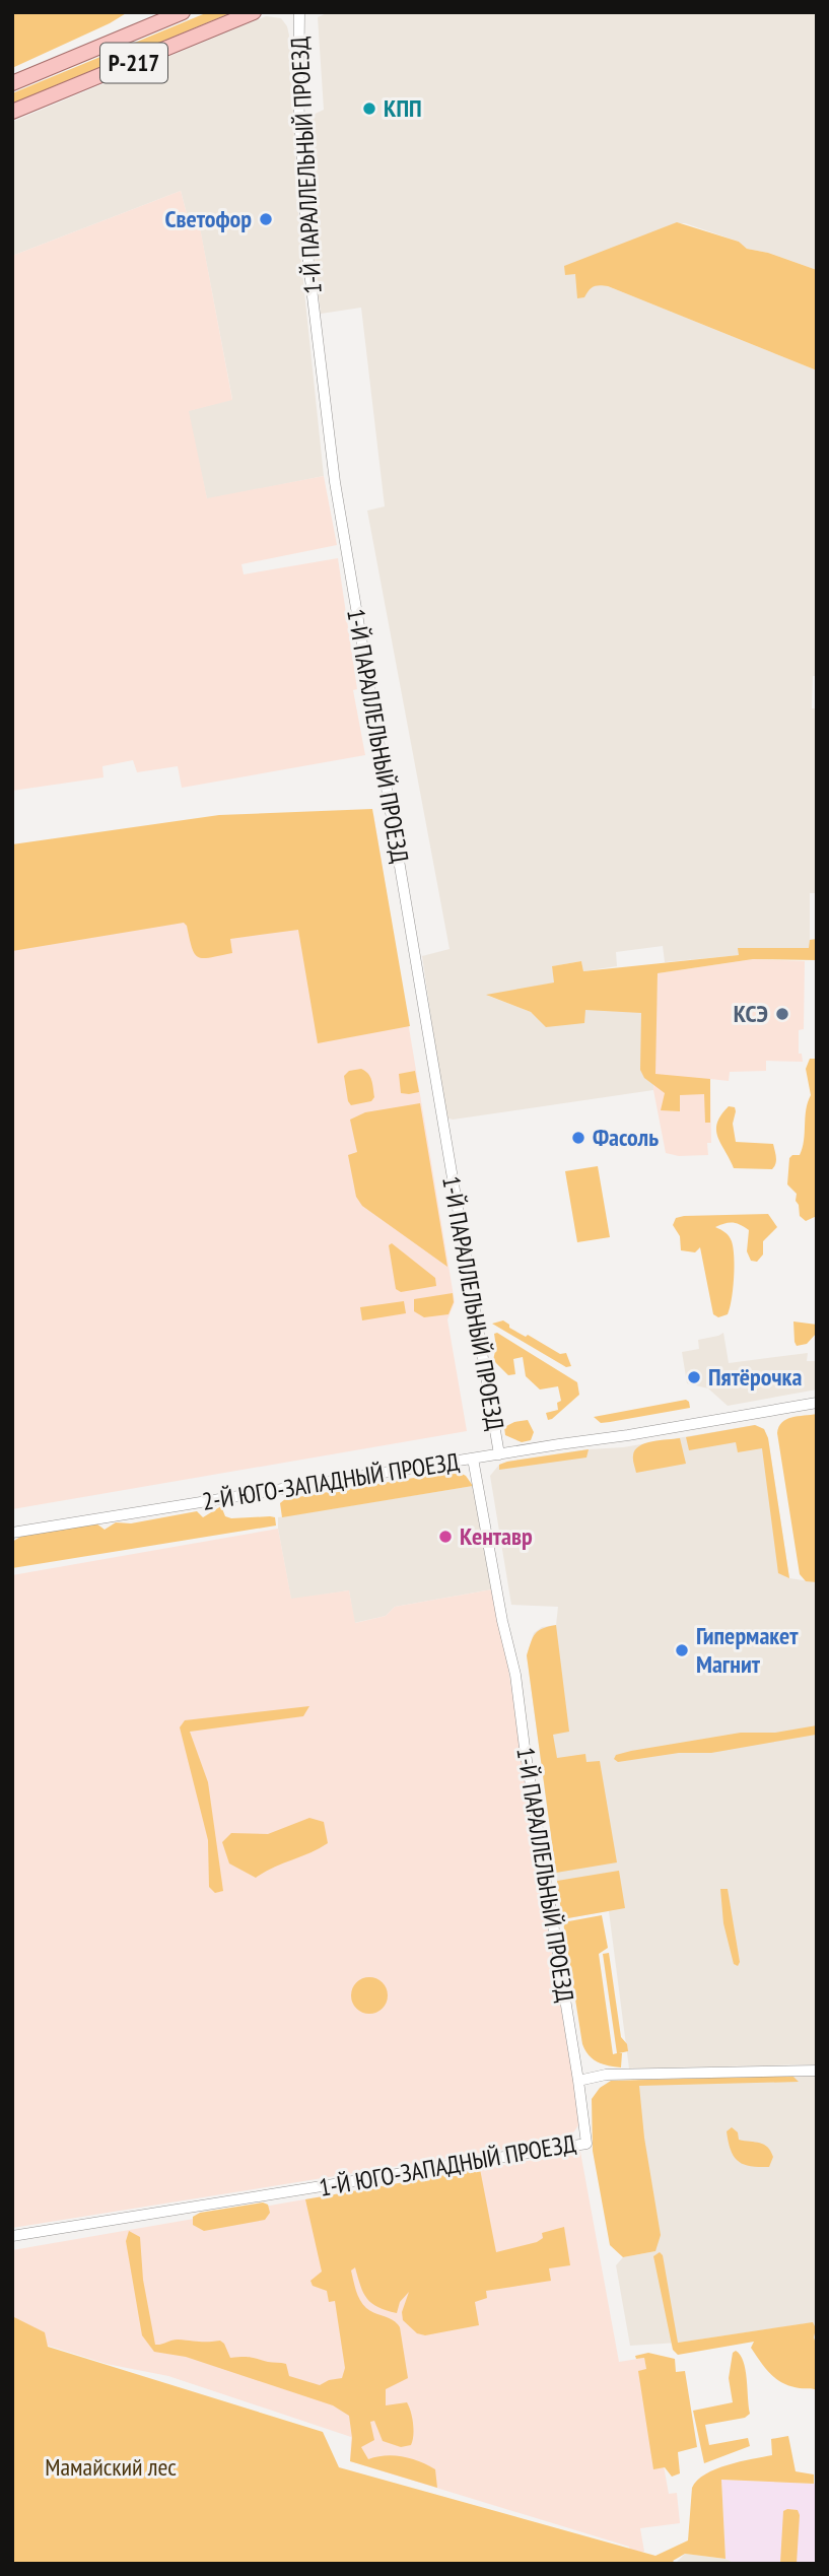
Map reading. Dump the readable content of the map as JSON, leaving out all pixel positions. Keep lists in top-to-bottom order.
{
  "streets": {
    "main road": ["Р-217"],
    "street": ["1-Й ПАРАЛЛЕЛЬНЫЙ ПРОЕЗД", "2-Й ЮГО-ЗАПАДНЫЙ ПРОЕЗД", "1-Й ЮГО-ЗАПАДНЫЙ ПРОЕЗД"]
  },
  "crossings": [
    ["1-Й ПАРАЛЛЕЛЬНЫЙ ПРОЕЗД", "2-Й ЮГО-ЗАПАДНЫЙ ПРОЕЗД"],
    ["1-Й ПАРАЛЛЕЛЬНЫЙ ПРОЕЗД", "1-Й ЮГО-ЗАПАДНЫЙ ПРОЕЗД"]
  ],
  "parks": ["Мамайский лес"],
  "places": [
    "КПП",
    "Светофор",
    "КСЭ",
    "Фасоль",
    "Пятёрочка",
    "Кентавр",
    "Гипермакет Магнит"
  ]
}
